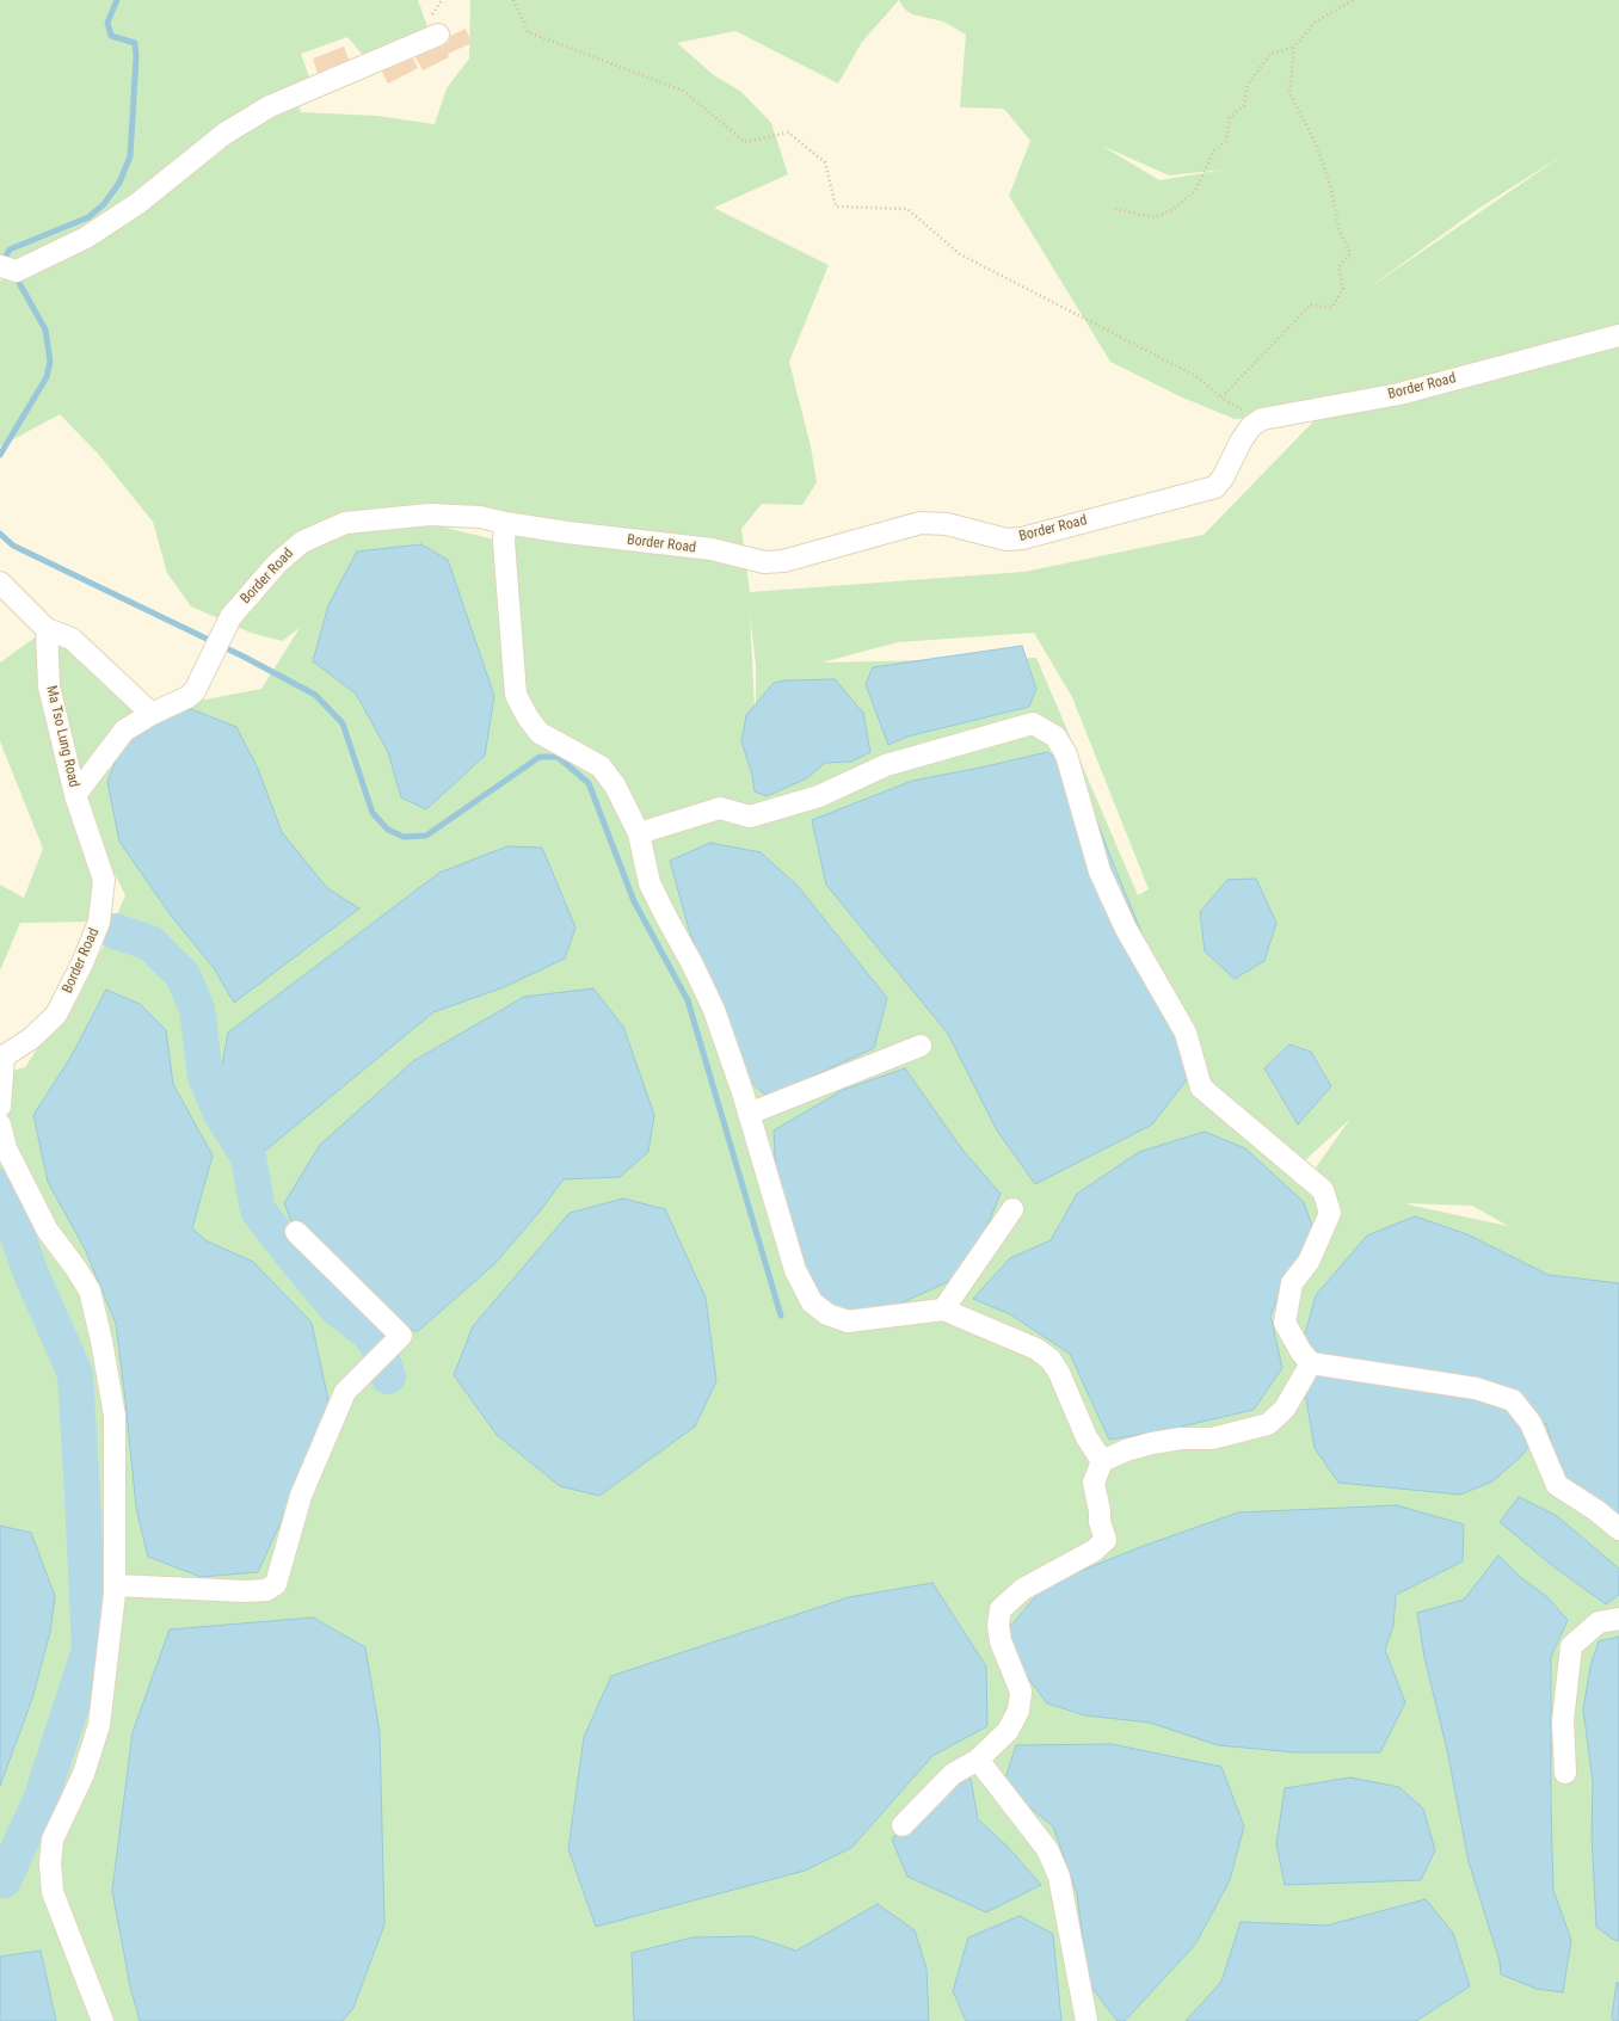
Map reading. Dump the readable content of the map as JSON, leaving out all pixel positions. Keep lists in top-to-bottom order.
{
  "streets": {
    "street": ["Border Road", "Ma Tso Lung Road"]
  },
  "crossings": [
    ["Border Road", "Ma Tso Lung Road"]
  ]
}
